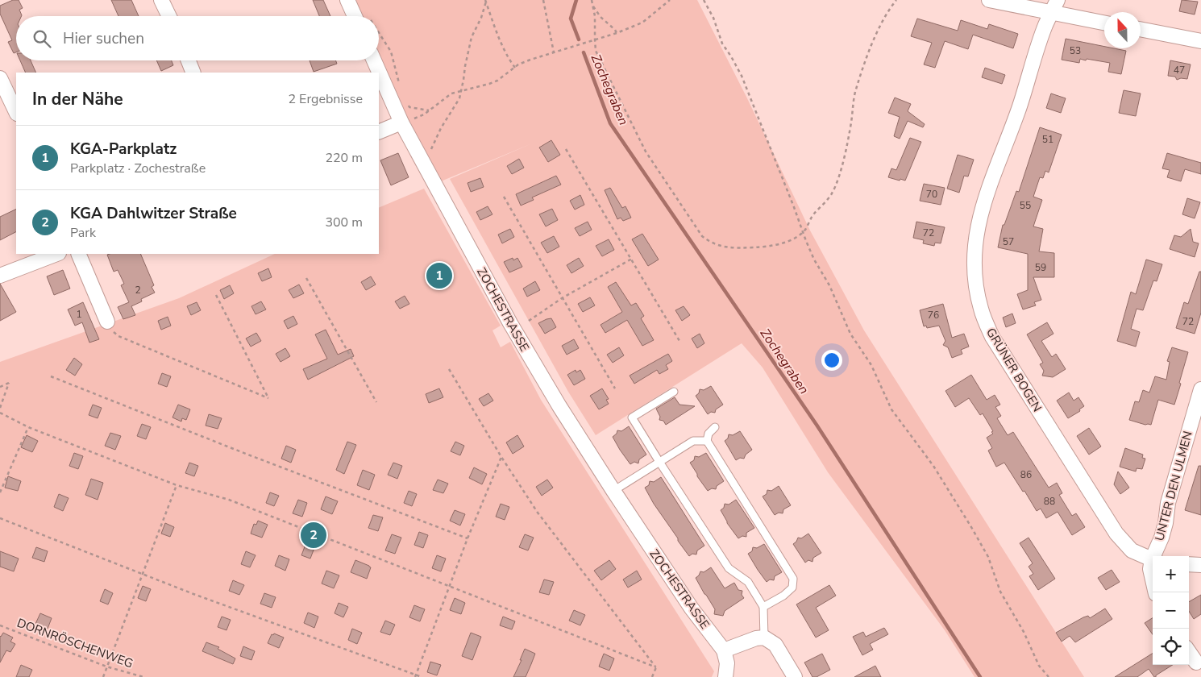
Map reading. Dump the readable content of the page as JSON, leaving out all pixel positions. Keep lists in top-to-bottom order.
{
  "streets": {
    "street": ["ZOCHESTRASSE", "GRÜNER BOGEN", "UNTER DEN ULMEN"],
    "path": ["DORNRÖSCHENWEG"]
  },
  "water": ["Zochegraben"],
  "house_numbers": [
    "53",
    "47",
    "51",
    "70",
    "55",
    "72",
    "57",
    "59",
    "2",
    "1",
    "76",
    "72",
    "86",
    "88"
  ],
  "north": "top",
  "page": {
    "search": "Hier suchen",
    "heading": ["In der Nähe", "2 Ergebnisse"],
    "list": [
      {
        "mark": "1",
        "name": "KGA-Parkplatz",
        "note": "Parkplatz · Zochestraße",
        "value": "220 m"
      },
      {
        "mark": "2",
        "name": "KGA Dahlwitzer Straße",
        "note": "Park",
        "value": "300 m"
      }
    ],
    "pins": ["1", "2"],
    "map_buttons": ["+", "−"]
  }
}
